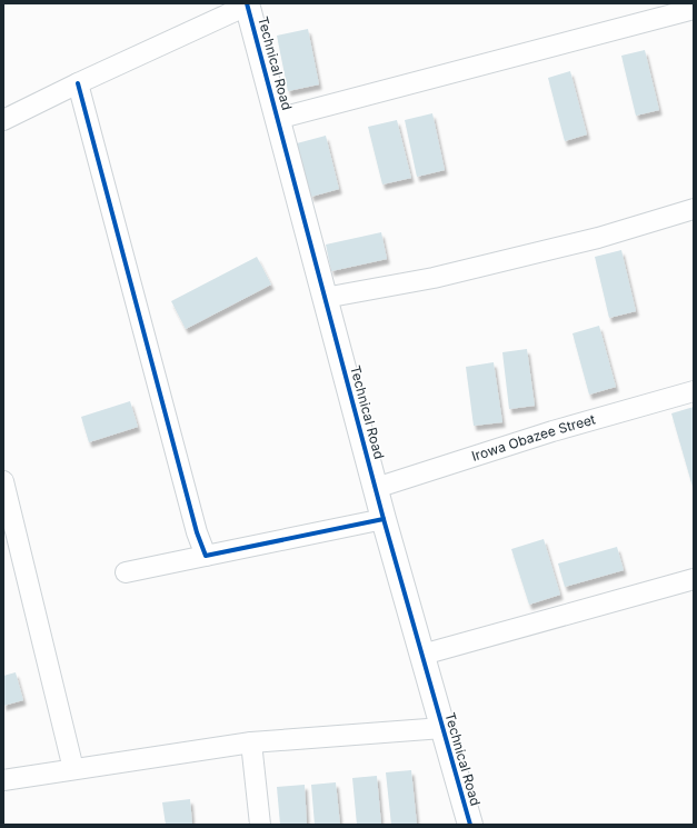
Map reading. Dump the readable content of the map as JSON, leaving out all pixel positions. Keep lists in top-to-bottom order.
{
  "streets": {
    "street": ["Technical Road", "Irowa Obazee Street"]
  },
  "crossings": [
    ["Technical Road", "Irowa Obazee Street"]
  ]
}
